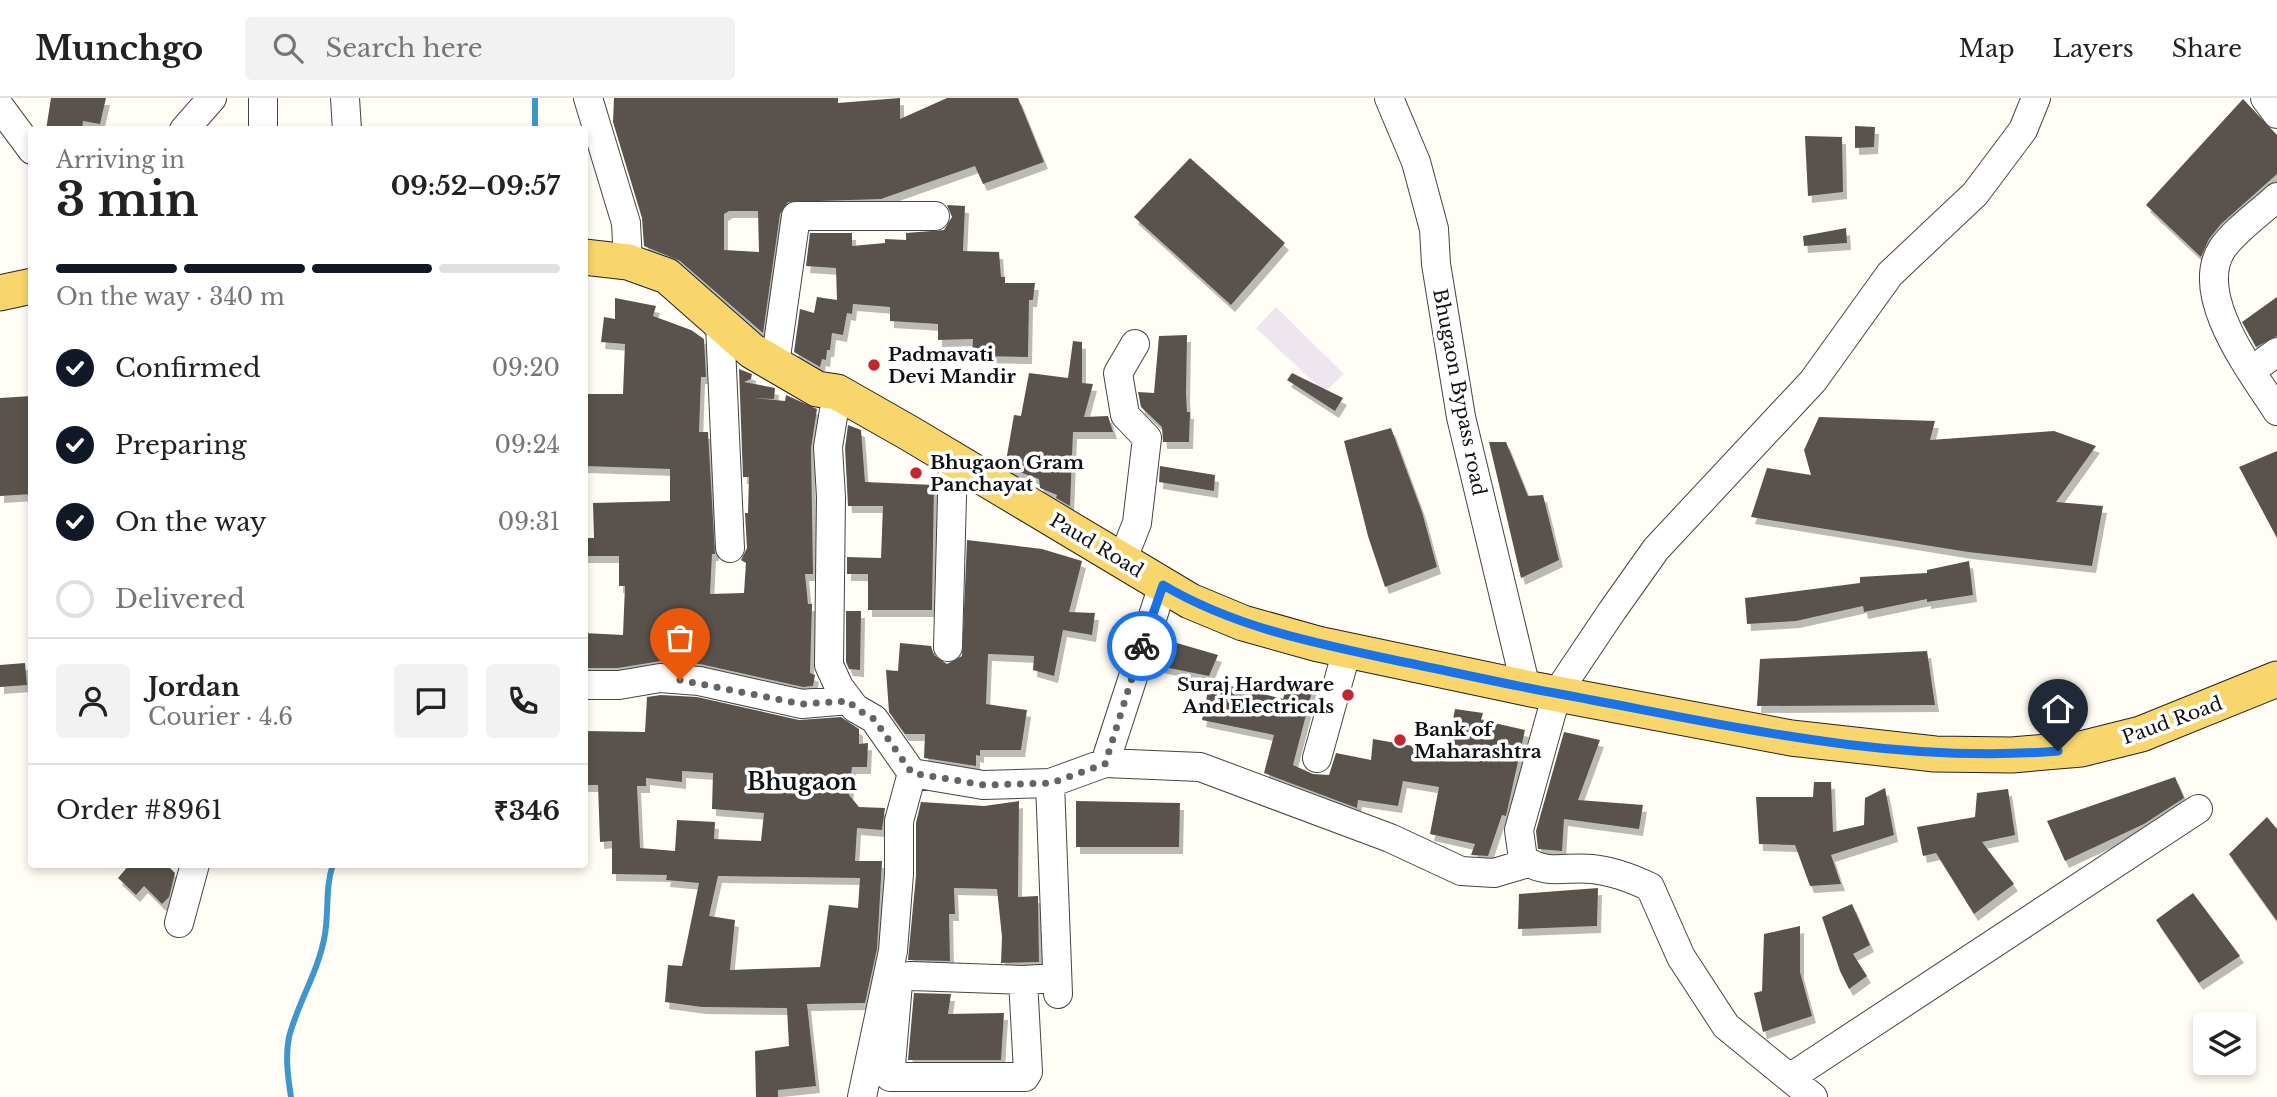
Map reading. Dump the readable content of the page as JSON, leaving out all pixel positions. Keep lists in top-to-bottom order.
{
  "streets": {
    "main road": ["Paud Road"],
    "street": ["Bhugaon Bypass road"]
  },
  "crossings": [
    ["Bhugaon Bypass road", "Paud Road"]
  ],
  "districts": ["Bhugaon"],
  "places": [
    "Padmavati Devi Mandir",
    "Bhugaon Gram Panchayat",
    "Suraj Hardware And Electricals",
    "Bank of Maharashtra"
  ],
  "page": {
    "header": "Munchgo",
    "search": "Search here",
    "nav": ["Map", "Layers", "Share"],
    "heading": ["3 min", "Arriving in", "09:52–09:57"],
    "panel": [
      "Jordan",
      "Courier · 4.6",
      "Order #8961",
      "₹346"
    ],
    "bar": "On the way · 340 m",
    "list": [
      ["Confirmed", "09:20"],
      ["Preparing", "09:24"],
      ["On the way", "09:31"],
      "Delivered"
    ]
  }
}
